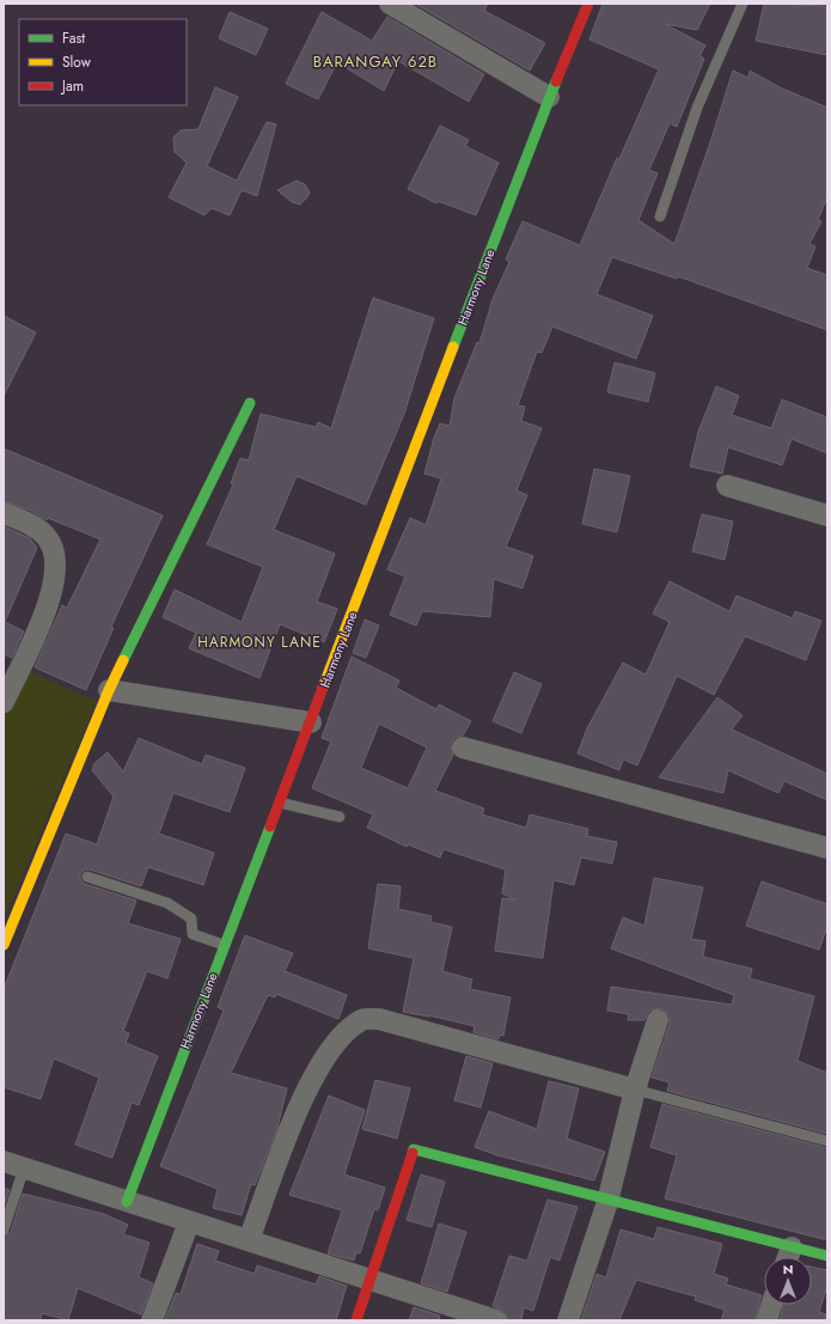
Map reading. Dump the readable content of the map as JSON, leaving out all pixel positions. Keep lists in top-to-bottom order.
{
  "streets": {
    "street": ["Harmony Lane"]
  },
  "districts": ["BARANGAY 62B", "HARMONY LANE"],
  "legend": ["Fast", "Slow", "Jam"],
  "north": "top"
}
